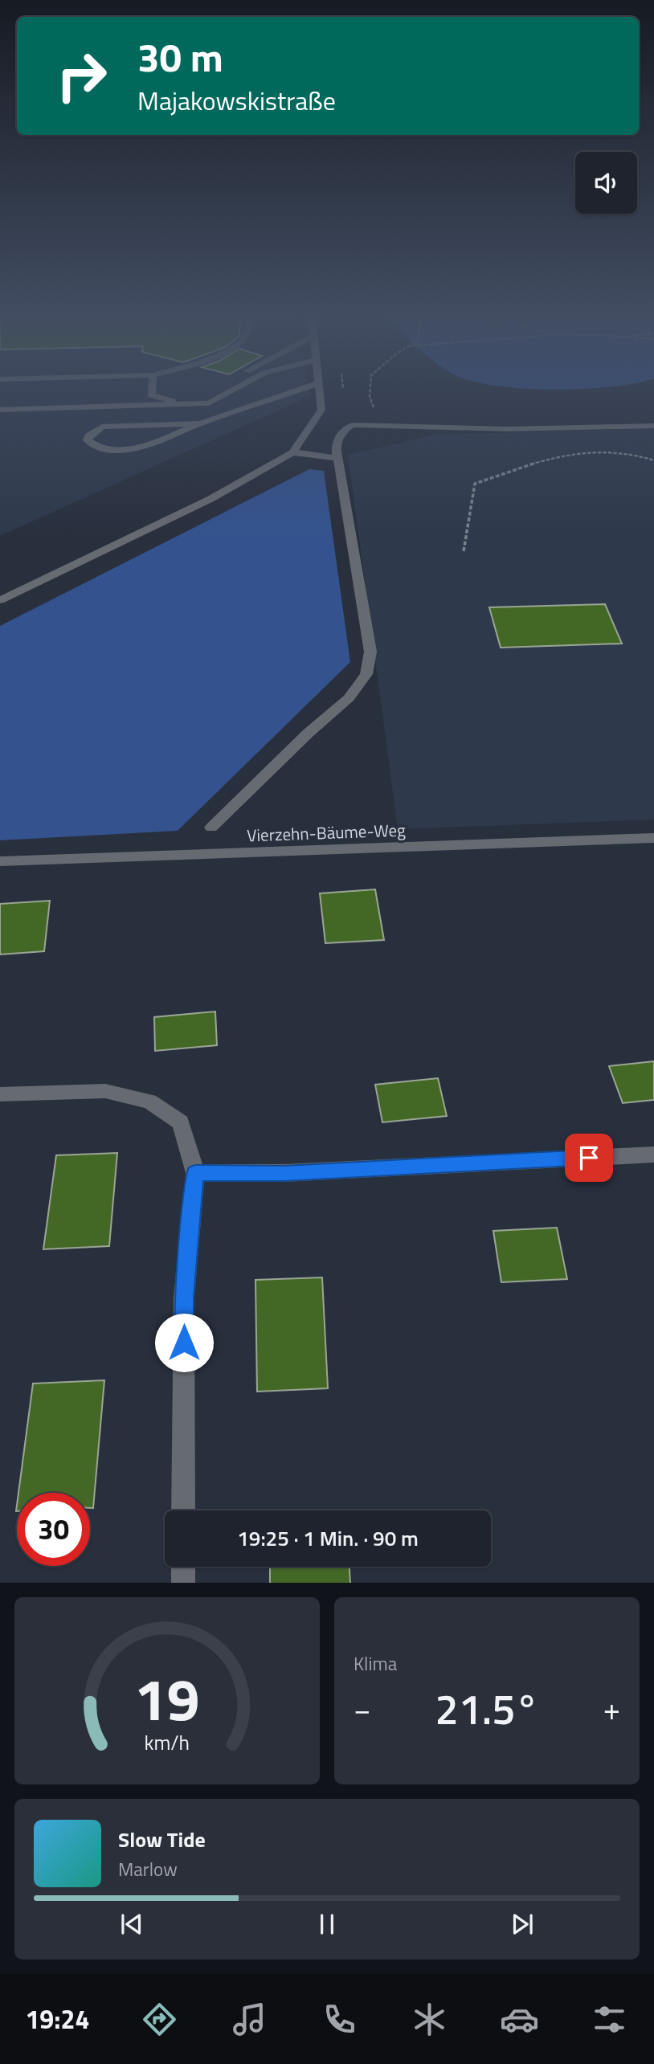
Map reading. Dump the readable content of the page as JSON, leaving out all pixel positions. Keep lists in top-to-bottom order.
{
  "streets": {
    "street": ["Vierzehn-Bäume-Weg"]
  },
  "page": {
    "turn": ["30 m", "Majakowskistraße"],
    "limit": "30",
    "trip": "19:25 · 1 Min. · 90 m",
    "tile": "Klima",
    "heat": ["−", "21.5°", "+"],
    "song": ["Slow Tide", "Marlow"],
    "tabs": "19:24",
    "gauge": ["19", "km/h"]
  }
}
